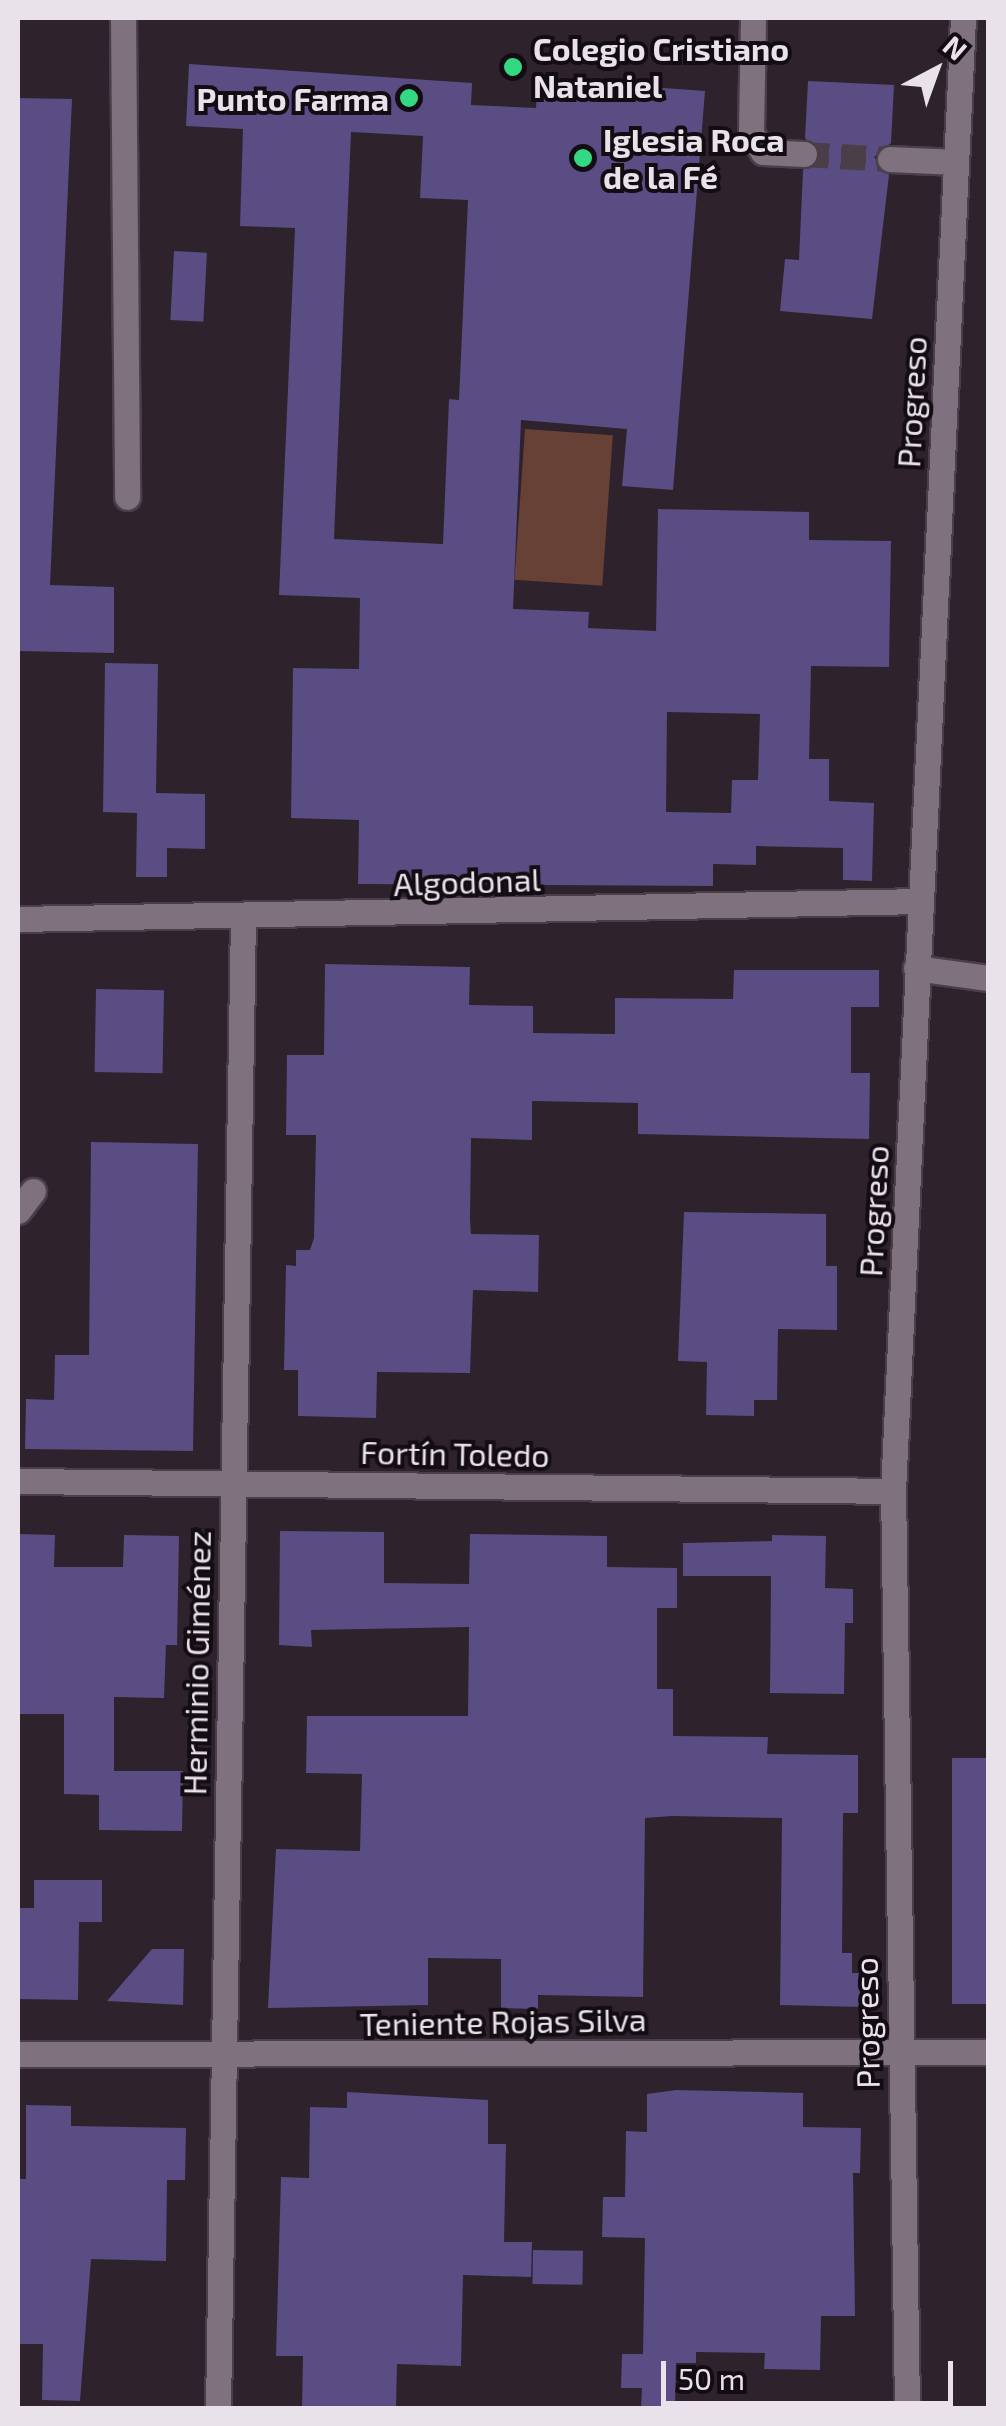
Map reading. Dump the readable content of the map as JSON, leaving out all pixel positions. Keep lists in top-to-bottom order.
{
  "streets": {
    "street": [
      "Progreso",
      "Algodonal",
      "Fortín Toledo",
      "Herminio Giménez",
      "Teniente Rojas Silva"
    ]
  },
  "crossings": [
    ["Progreso", "Algodonal"],
    ["Progreso", "Fortín Toledo"],
    ["Progreso", "Teniente Rojas Silva"],
    ["Algodonal", "Herminio Giménez"],
    ["Fortín Toledo", "Herminio Giménez"],
    ["Herminio Giménez", "Teniente Rojas Silva"]
  ],
  "places": ["Colegio Cristiano Nataniel", "Punto Farma", "Iglesia Roca de la Fé"],
  "scale_bar": "50 m",
  "north": "top right"
}
